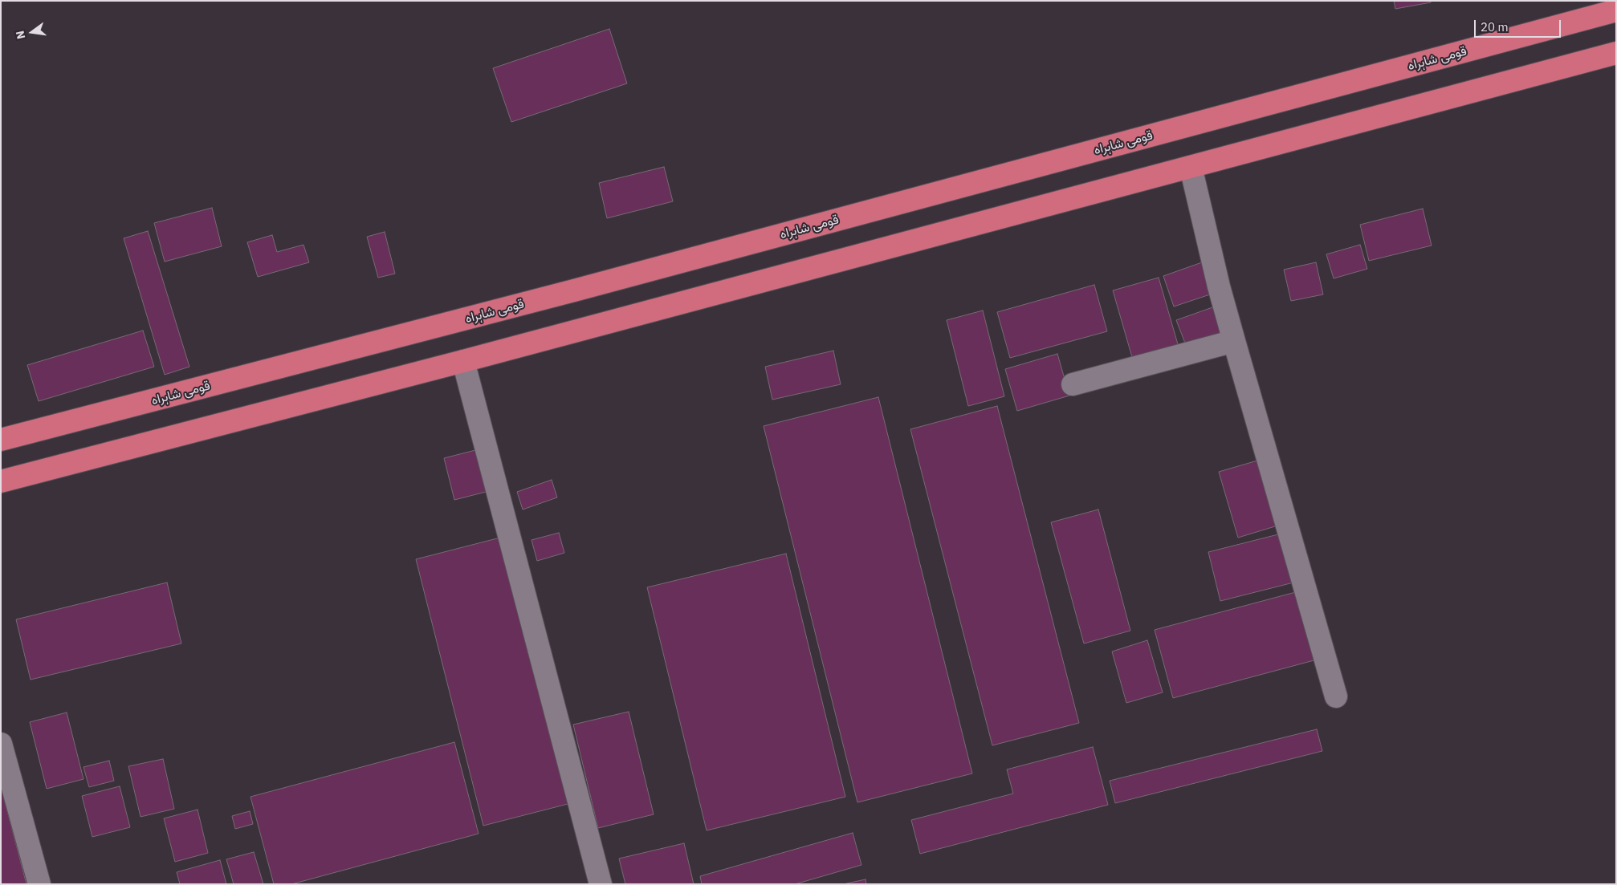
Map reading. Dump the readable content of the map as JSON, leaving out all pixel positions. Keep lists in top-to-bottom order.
{
  "streets": {
    "highway": ["قومی شاہراہ"]
  },
  "scale_bar": "20 m",
  "north": "left"
}
